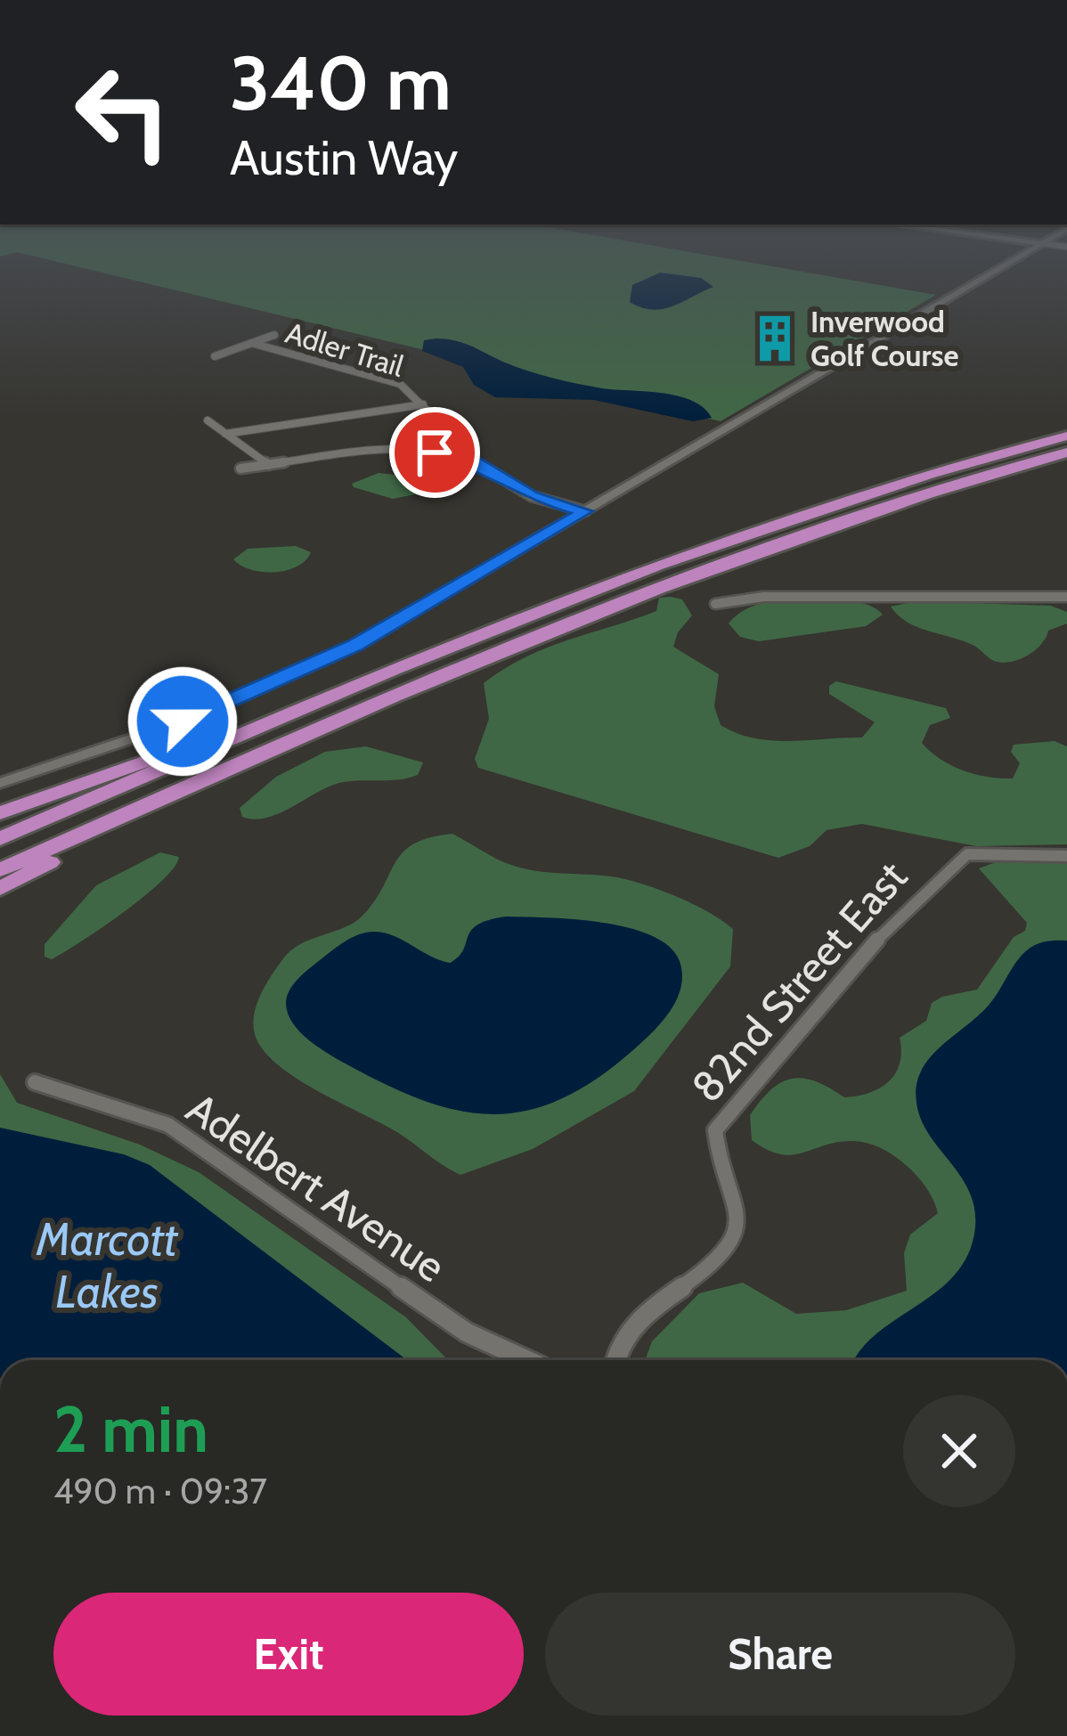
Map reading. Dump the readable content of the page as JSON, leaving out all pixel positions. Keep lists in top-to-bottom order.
{
  "streets": {
    "street": ["Adler Trail", "82nd Street East", "Adelbert Avenue"]
  },
  "water": ["Marcott Lakes"],
  "places": {
    "building": ["Inverwood Golf Course"]
  },
  "page": {
    "turn": ["340 m", "Austin Way"],
    "heading": ["2 min", "490 m · 09:37"],
    "buttons": ["Exit", "Share"]
  }
}
